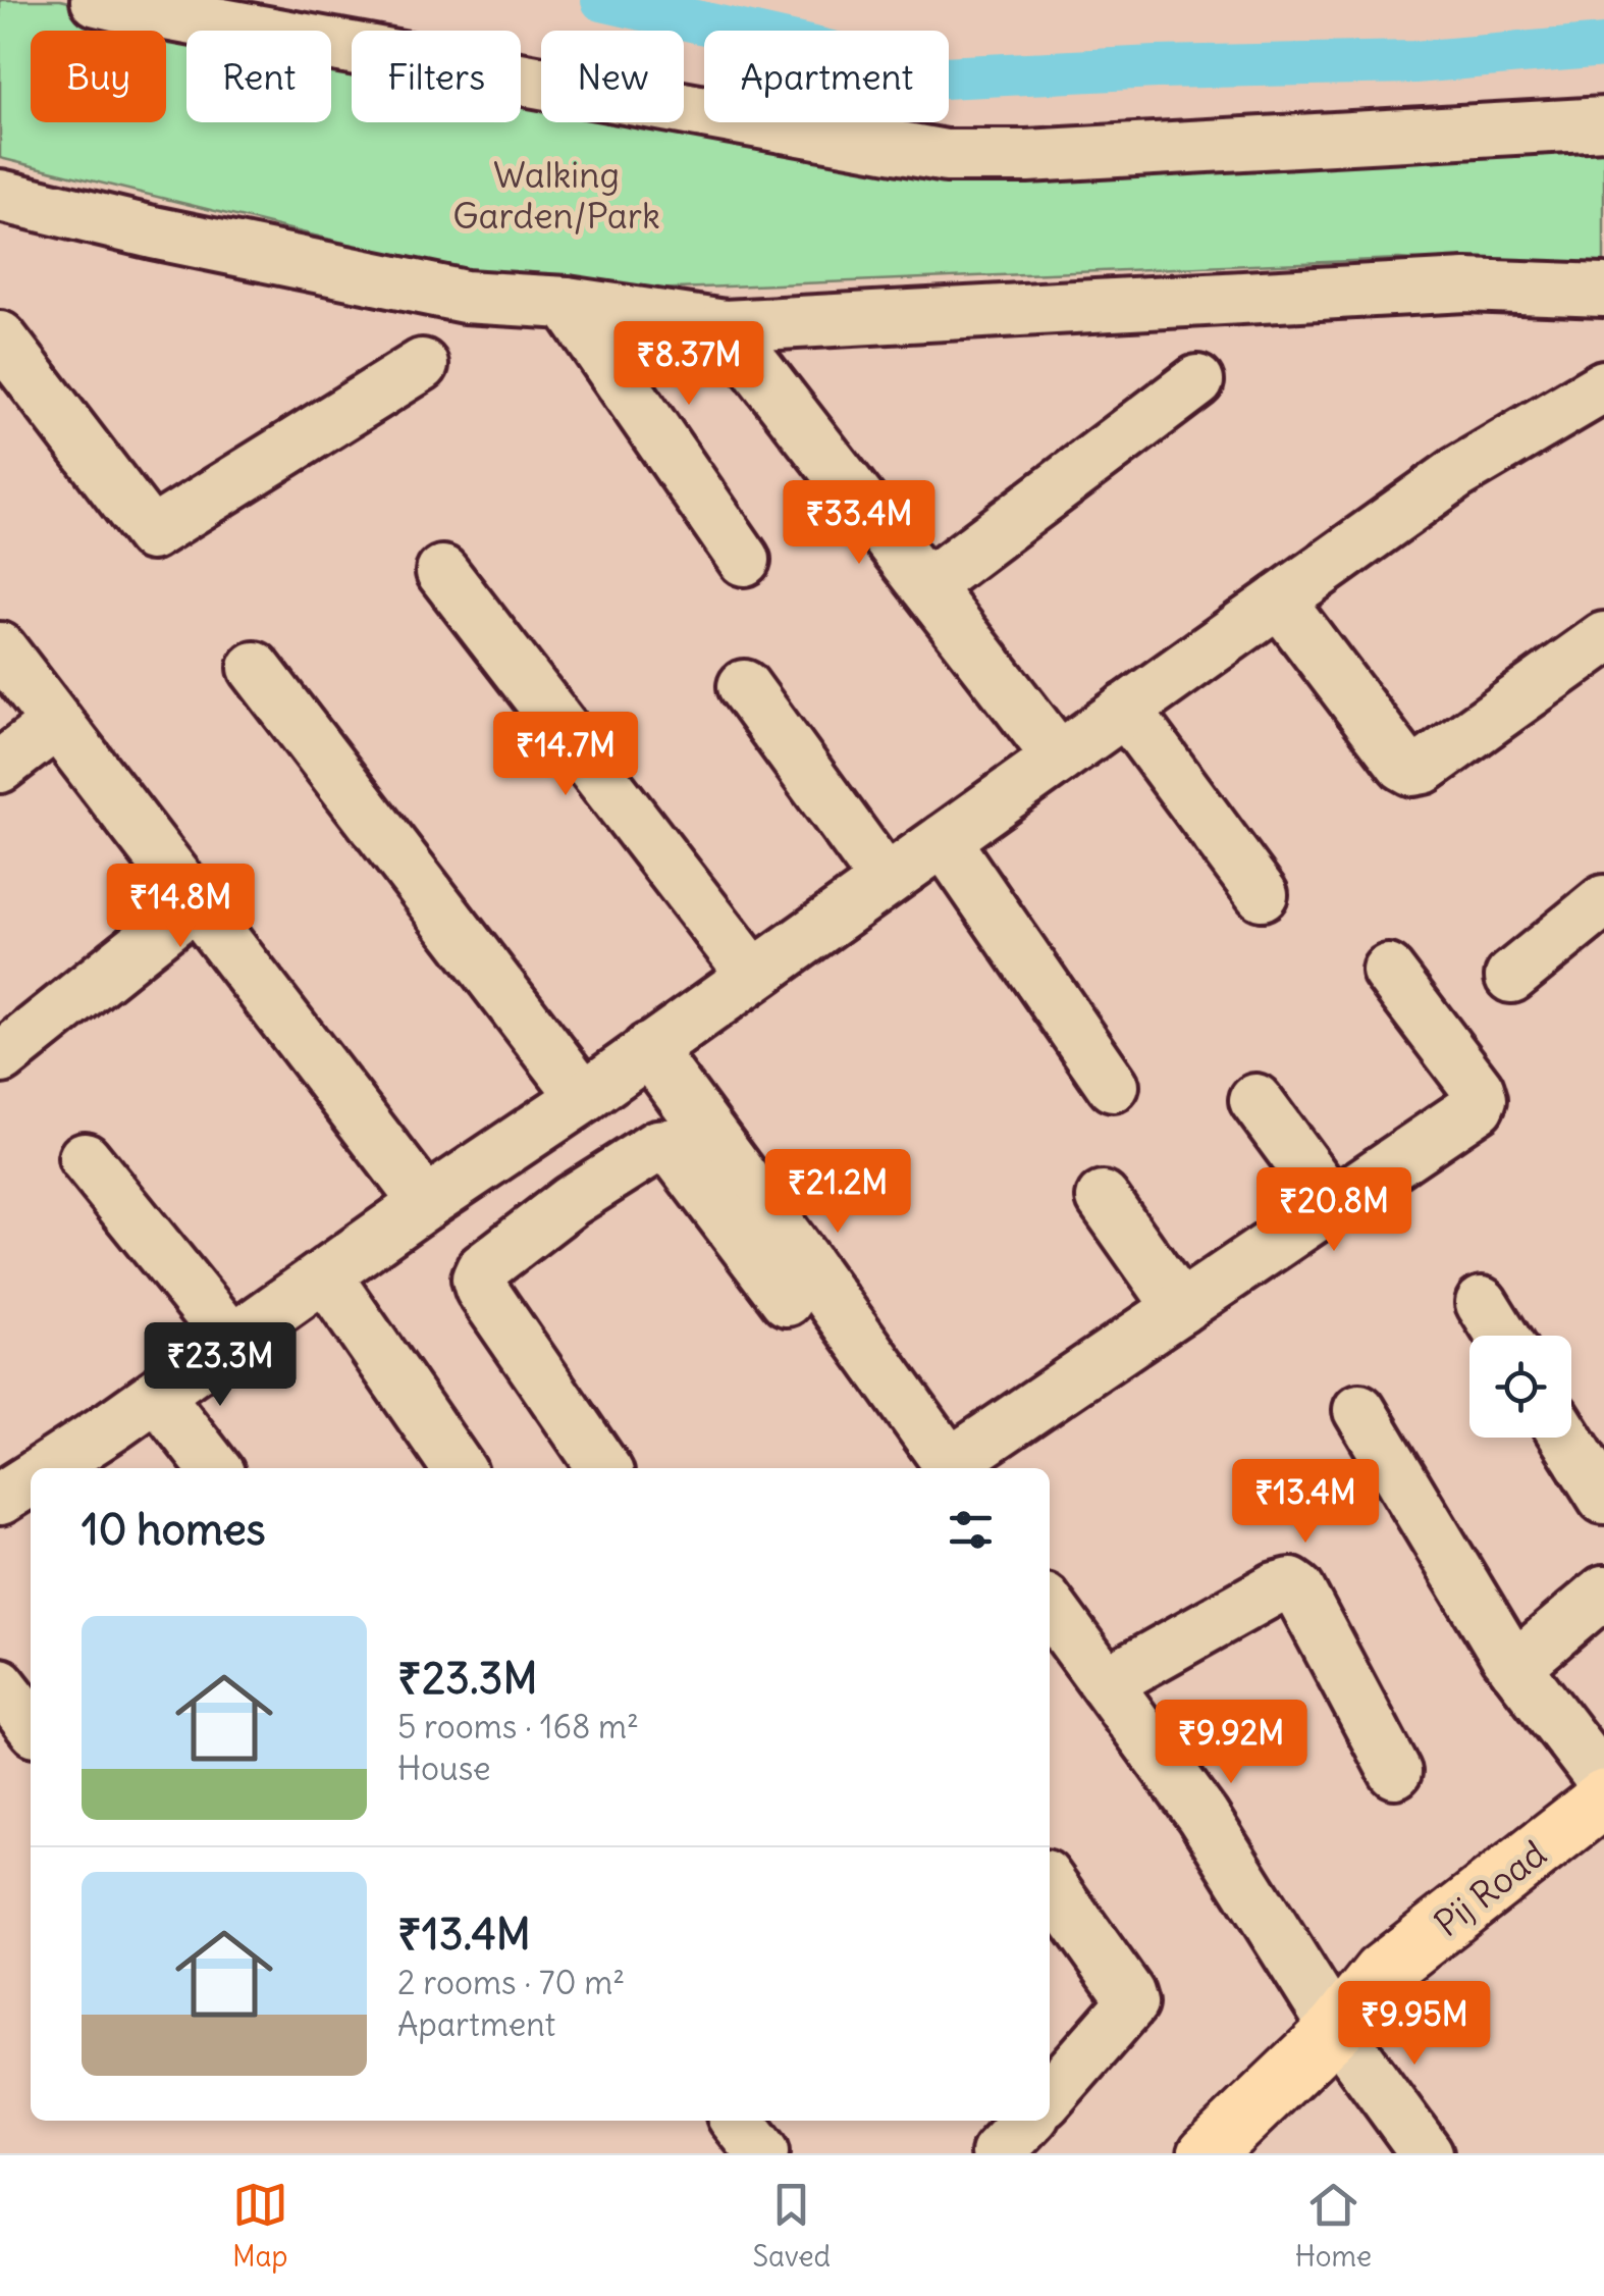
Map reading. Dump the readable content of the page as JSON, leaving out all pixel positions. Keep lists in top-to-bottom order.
{
  "streets": {
    "main road": ["Pij Road"]
  },
  "parks": ["Walking Garden/Park"],
  "page": {
    "chip": [
      "Buy",
      "Rent",
      "Filters",
      "New",
      "Apartment"
    ],
    "price": [
      "₹8.37M",
      "₹33.4M",
      "₹14.7M",
      "₹14.8M",
      "₹21.2M",
      "₹20.8M",
      "₹23.3M",
      "₹13.4M",
      "₹9.92M",
      "₹9.95M"
    ],
    "heading": "10 homes",
    "list": [
      {
        "name": "₹23.3M",
        "note": "5 rooms · 168 m² · House"
      },
      {
        "name": "₹13.4M",
        "note": "2 rooms · 70 m² · Apartment"
      }
    ],
    "tabs": ["Map", "Saved", "Home"]
  }
}
